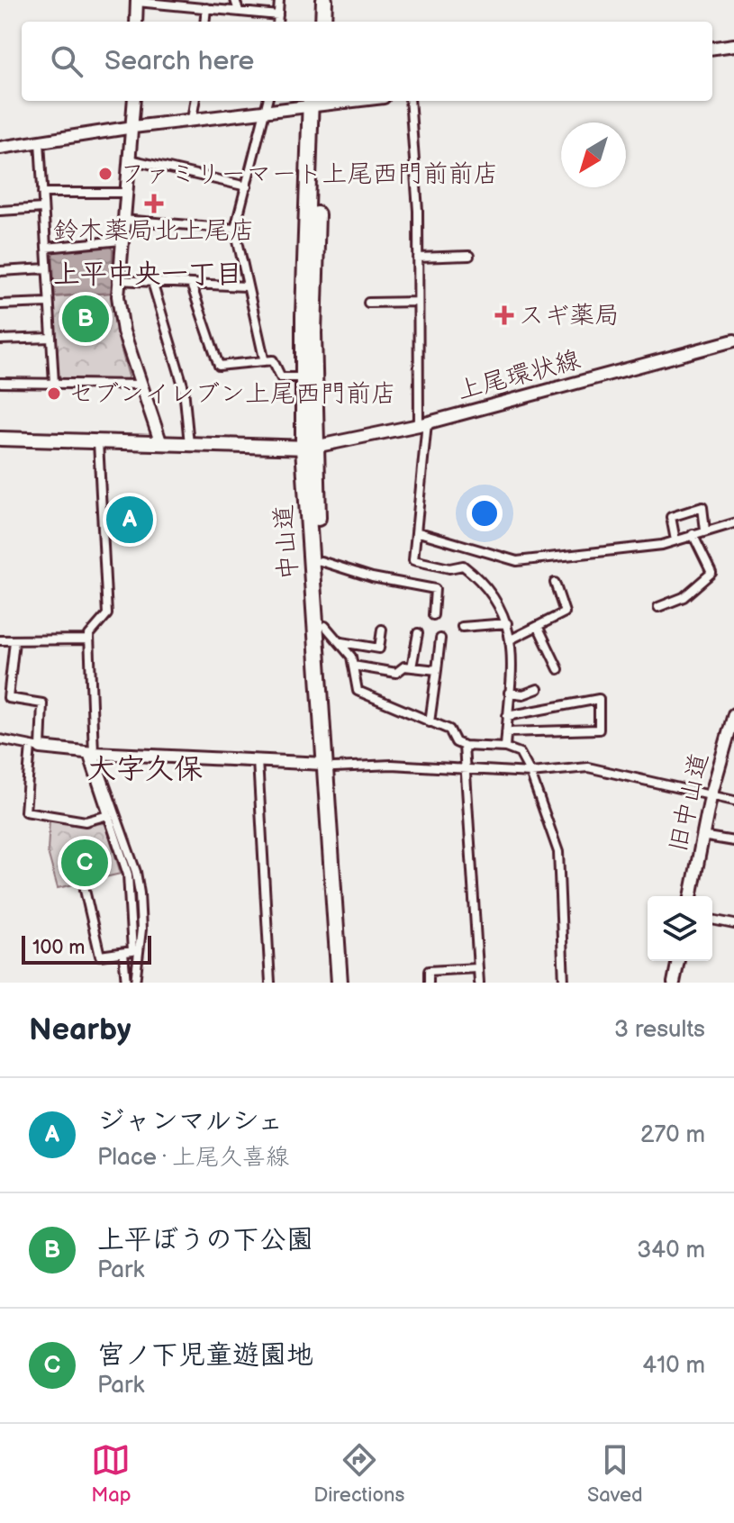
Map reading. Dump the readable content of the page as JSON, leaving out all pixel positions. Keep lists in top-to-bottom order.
{
  "streets": {
    "highway": ["中山道"],
    "street": ["上尾環状線", "旧中山道"]
  },
  "crossings": [
    ["上尾環状線", "中山道"]
  ],
  "districts": ["上平中央一丁目", "大字久保"],
  "places": {
    "other": ["ファミリーマート上尾西門前前店", "セブンイレブン上尾西門前店"],
    "health": ["鈴木薬局北上尾店", "スギ薬局"]
  },
  "scale_bar": "100 m",
  "north": "bottom left",
  "page": {
    "search": "Search here",
    "pins": ["B", "A", "C"],
    "scale": "100 m",
    "heading": ["Nearby", "3 results"],
    "list": [
      {
        "mark": "A",
        "name": "ジャンマルシェ",
        "note": "Place · 上尾久喜線",
        "value": "270 m"
      },
      {
        "mark": "B",
        "name": "上平ぼうの下公園",
        "note": "Park",
        "value": "340 m"
      },
      {
        "mark": "C",
        "name": "宮ノ下児童遊園地",
        "note": "Park",
        "value": "410 m"
      }
    ],
    "nav": ["Map", "Directions", "Saved"]
  }
}
